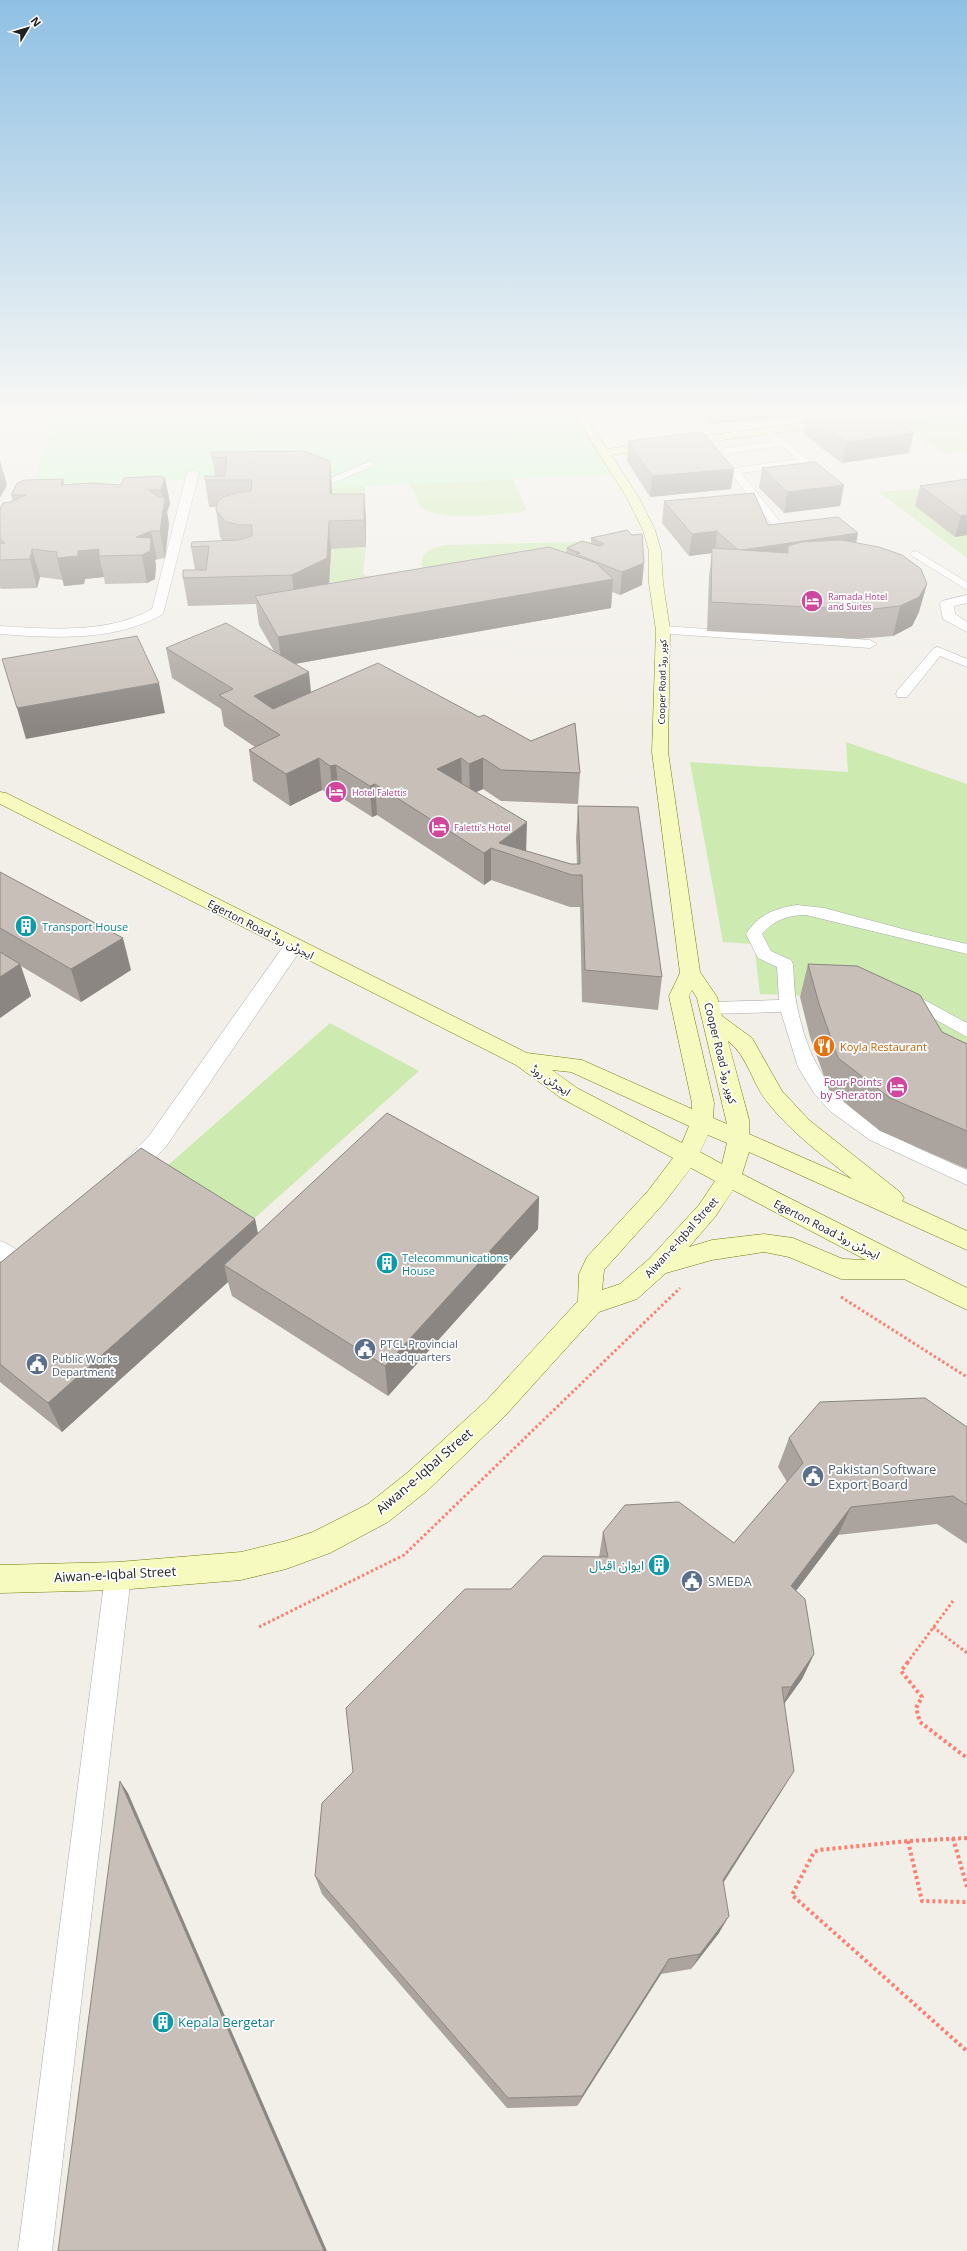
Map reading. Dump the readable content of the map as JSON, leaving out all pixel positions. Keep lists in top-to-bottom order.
{
  "streets": {
    "main road": [
      "Cooper Road کوپر روڈ",
      "Egerton Road ایجرٹن روڈ",
      "ایجرٹن روڈ",
      "Aiwan-e-Iqbal Street"
    ]
  },
  "crossings": [
    ["Cooper Road کوپر روڈ", "Aiwan-e-Iqbal Street"],
    ["Egerton Road ایجرٹن روڈ", "ایجرٹن روڈ"],
    ["Egerton Road ایجرٹن روڈ", "Aiwan-e-Iqbal Street"]
  ],
  "places": {
    "hotel": [
      "Ramada Hotel and Suites",
      "Hotel Falettis",
      "Faletti's Hotel",
      "Four Points by Sheraton"
    ],
    "building": [
      "Transport House",
      "Telecommunications House",
      "ایوان اقبال",
      "Kepala Bergetar"
    ],
    "restaurant": ["Koyla Restaurant"],
    "public building": [
      "PTCL Provincial Headquarters",
      "Public Works Department",
      "Pakistan Software Export Board",
      "SMEDA"
    ]
  },
  "north": "top right"
}
